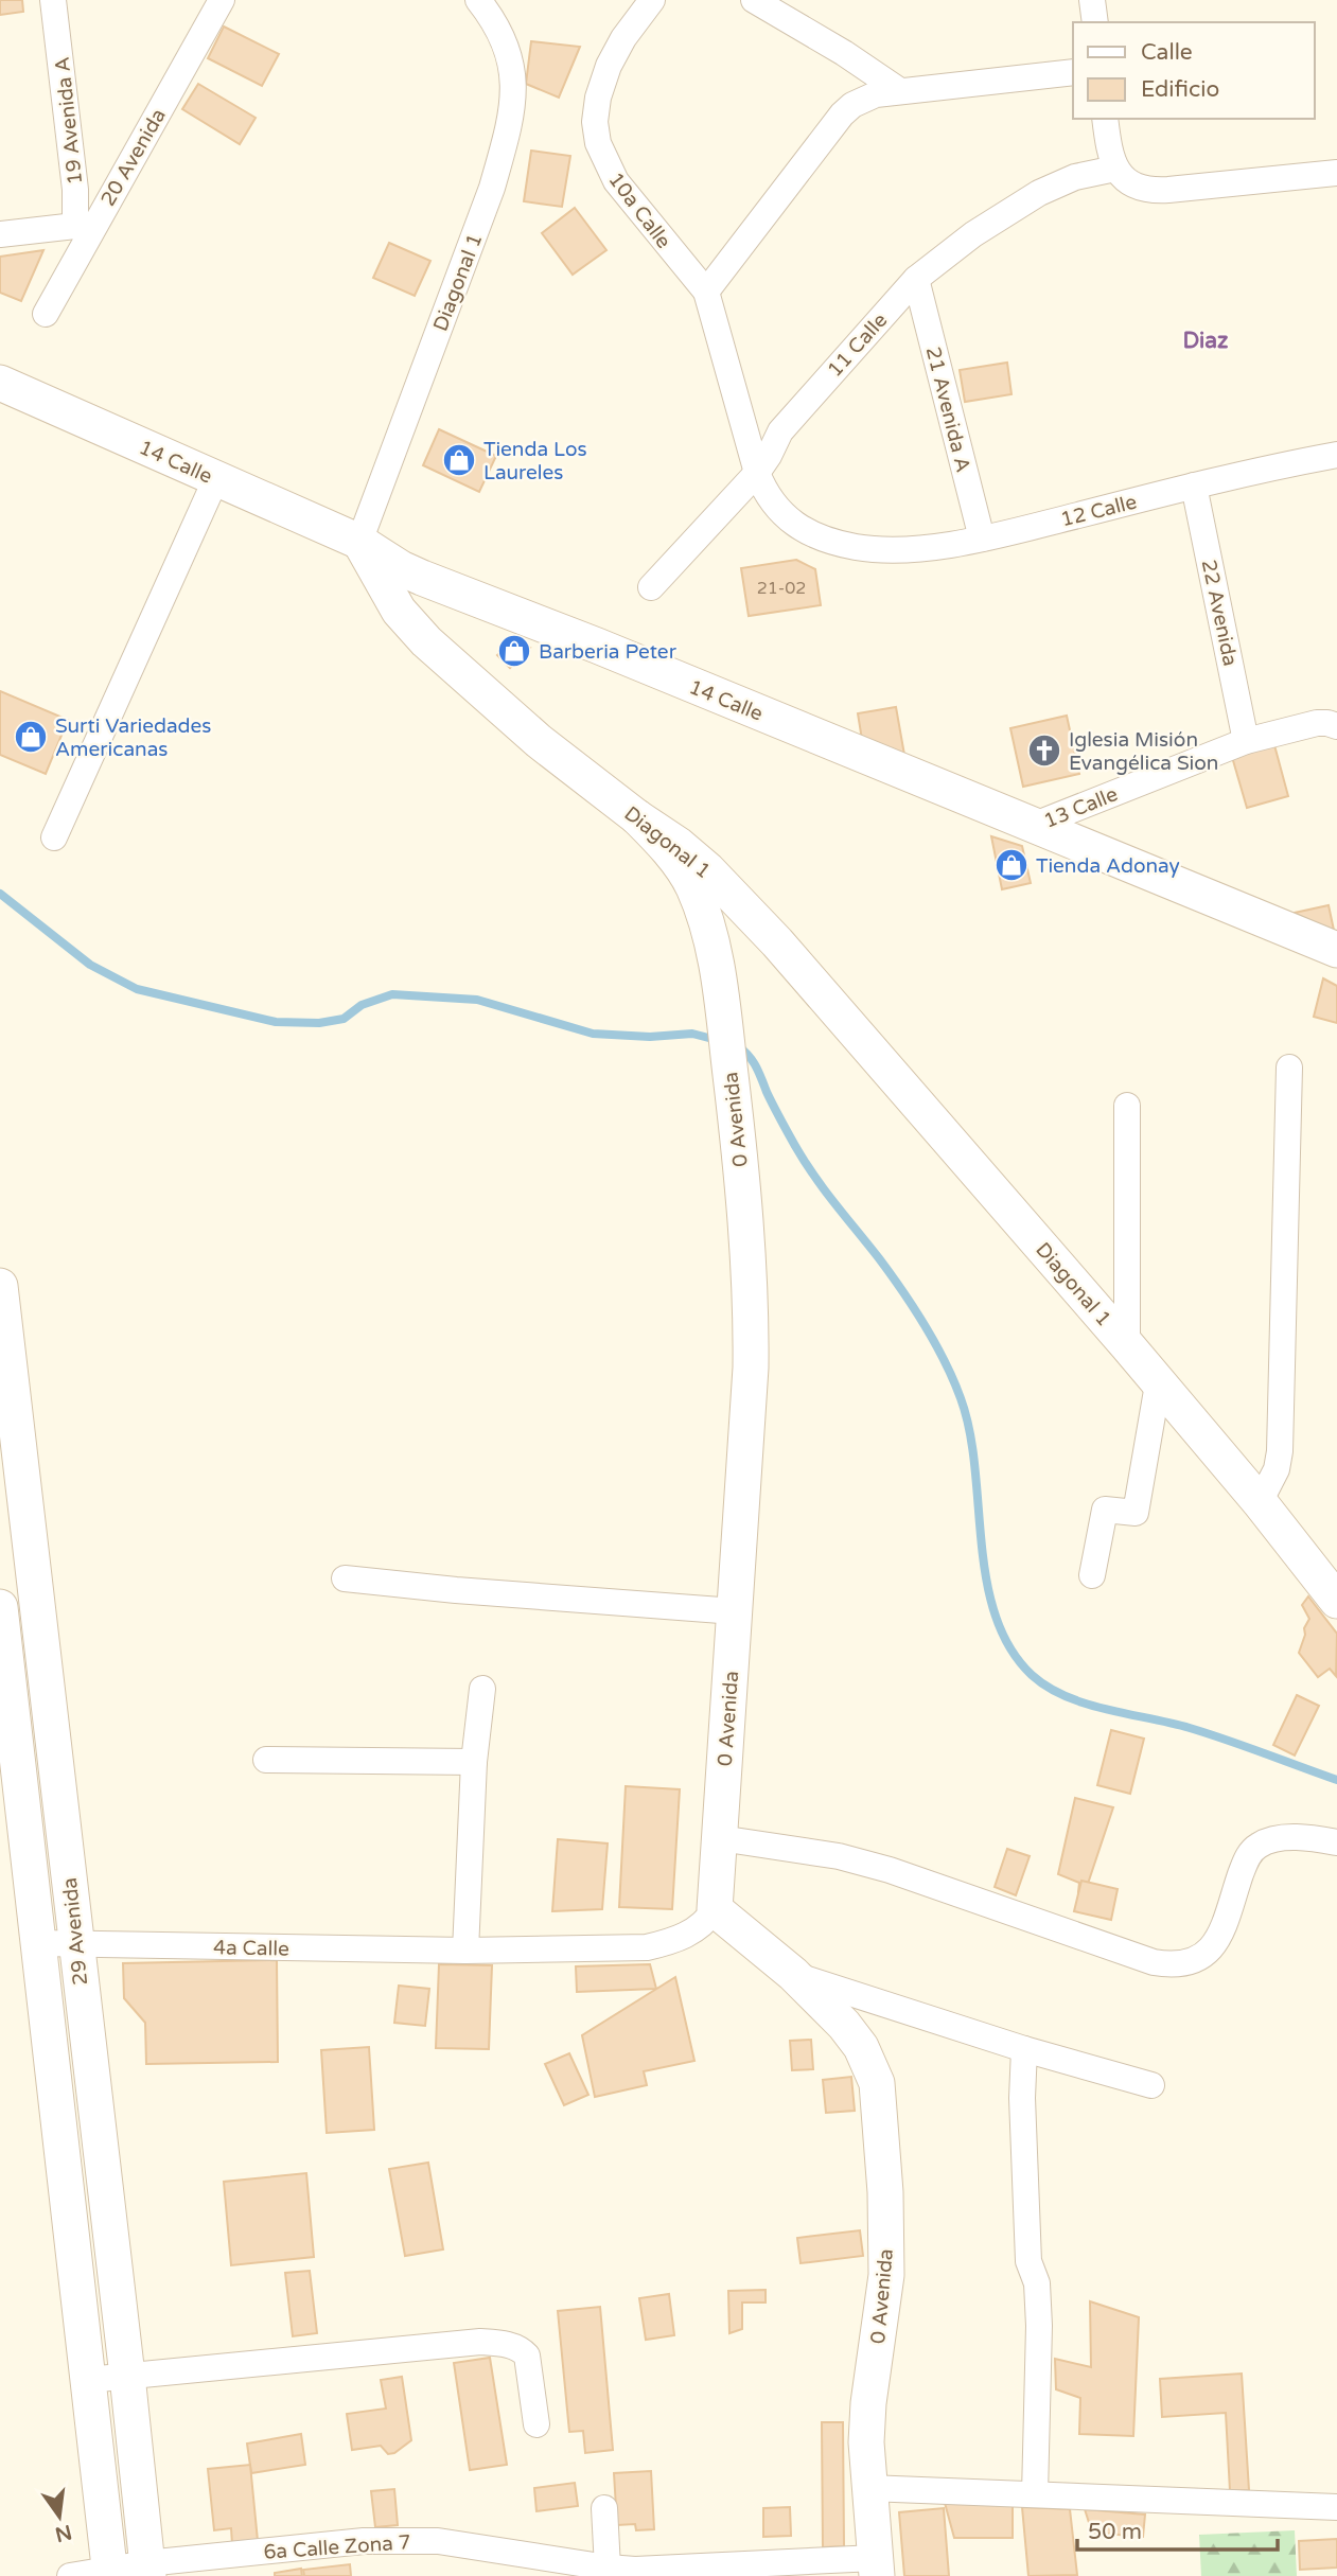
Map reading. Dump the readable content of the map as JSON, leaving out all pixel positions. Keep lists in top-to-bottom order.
{
  "streets": {
    "street": [
      "19 Avenida A",
      "20 Avenida",
      "10a Calle",
      "Diagonal 1",
      "11 Calle",
      "21 Avenida A",
      "14 Calle",
      "12 Calle",
      "22 Avenida",
      "13 Calle",
      "0 Avenida",
      "29 Avenida",
      "4a Calle",
      "6a Calle Zona 7"
    ]
  },
  "crossings": [
    ["19 Avenida A", "20 Avenida"],
    ["10a Calle", "11 Calle"],
    ["10a Calle", "12 Calle"],
    ["Diagonal 1", "14 Calle"],
    ["Diagonal 1", "0 Avenida"],
    ["11 Calle", "21 Avenida A"],
    ["21 Avenida A", "12 Calle"],
    ["14 Calle", "13 Calle"],
    ["12 Calle", "22 Avenida"],
    ["22 Avenida", "13 Calle"],
    ["0 Avenida", "4a Calle"],
    ["0 Avenida", "6a Calle Zona 7"],
    ["29 Avenida", "4a Calle"],
    ["29 Avenida", "6a Calle Zona 7"]
  ],
  "districts": ["Diaz"],
  "places": {
    "shop": [
      "Tienda Los Laureles",
      "Barberia Peter",
      "Surti Variedades Americanas",
      "Tienda Adonay"
    ],
    "church": ["Iglesia Misión Evangélica Sion"]
  },
  "house_numbers": ["21-02"],
  "legend": ["Calle", "Edificio"],
  "scale_bar": "50 m",
  "north": "bottom"
}
